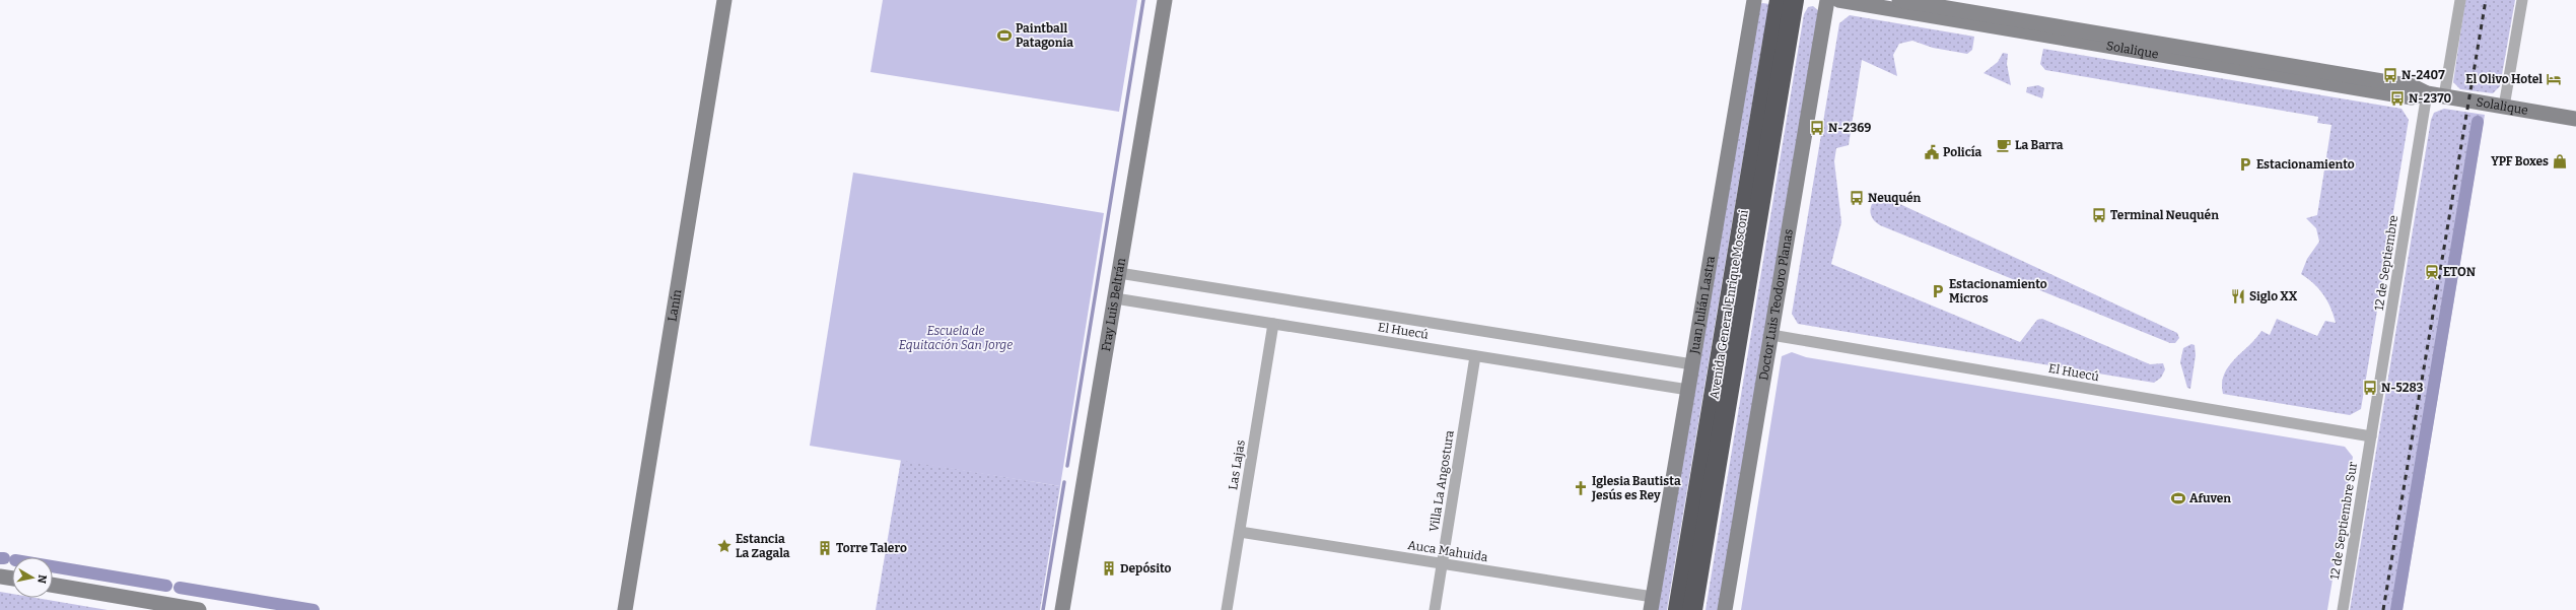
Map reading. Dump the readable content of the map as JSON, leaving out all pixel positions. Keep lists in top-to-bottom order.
{
  "streets": {
    "highway": ["Avenida General Enrique Mosconi"],
    "street": [
      "Solalique",
      "12 de Septiembre",
      "Lanín",
      "Fray Luis Beltrán",
      "Juan Julián Lastra",
      "Doctor Luis Teodoro Planas",
      "El Huecú",
      "Las Lajas",
      "Villa La Angostura",
      "12 de Septiembre Sur",
      "Auca Mahuida"
    ]
  },
  "crossings": [
    ["Solalique", "12 de Septiembre"],
    ["12 de Septiembre", "El Huecú"],
    ["12 de Septiembre", "12 de Septiembre Sur"],
    ["Fray Luis Beltrán", "El Huecú"],
    ["Juan Julián Lastra", "El Huecú"],
    ["Juan Julián Lastra", "Auca Mahuida"],
    ["Doctor Luis Teodoro Planas", "El Huecú"],
    ["El Huecú", "Las Lajas"],
    ["El Huecú", "Villa La Angostura"],
    ["El Huecú", "12 de Septiembre Sur"],
    ["Las Lajas", "Auca Mahuida"],
    ["Villa La Angostura", "Auca Mahuida"]
  ],
  "parks": ["Escuela de Equitación San Jorge"],
  "places": {
    "sports": ["Paintball Patagonia", "Afuven"],
    "bus stop": [
      "N-2407",
      "N-2370",
      "N-2369",
      "Neuquén",
      "Terminal Neuquén",
      "N-5283"
    ],
    "hotel": ["El Olivo Hotel"],
    "cafe": ["La Barra"],
    "public building": ["Policía"],
    "shop": ["YPF Boxes"],
    "parking": ["Estacionamiento", "Estacionamiento Micros"],
    "station": ["ETON"],
    "restaurant": ["Siglo XX"],
    "church": ["Iglesia Bautista Jesús es Rey"],
    "place": ["Estancia La Zagala"],
    "building": ["Torre Talero", "Depósito"]
  },
  "north": "right"
}
